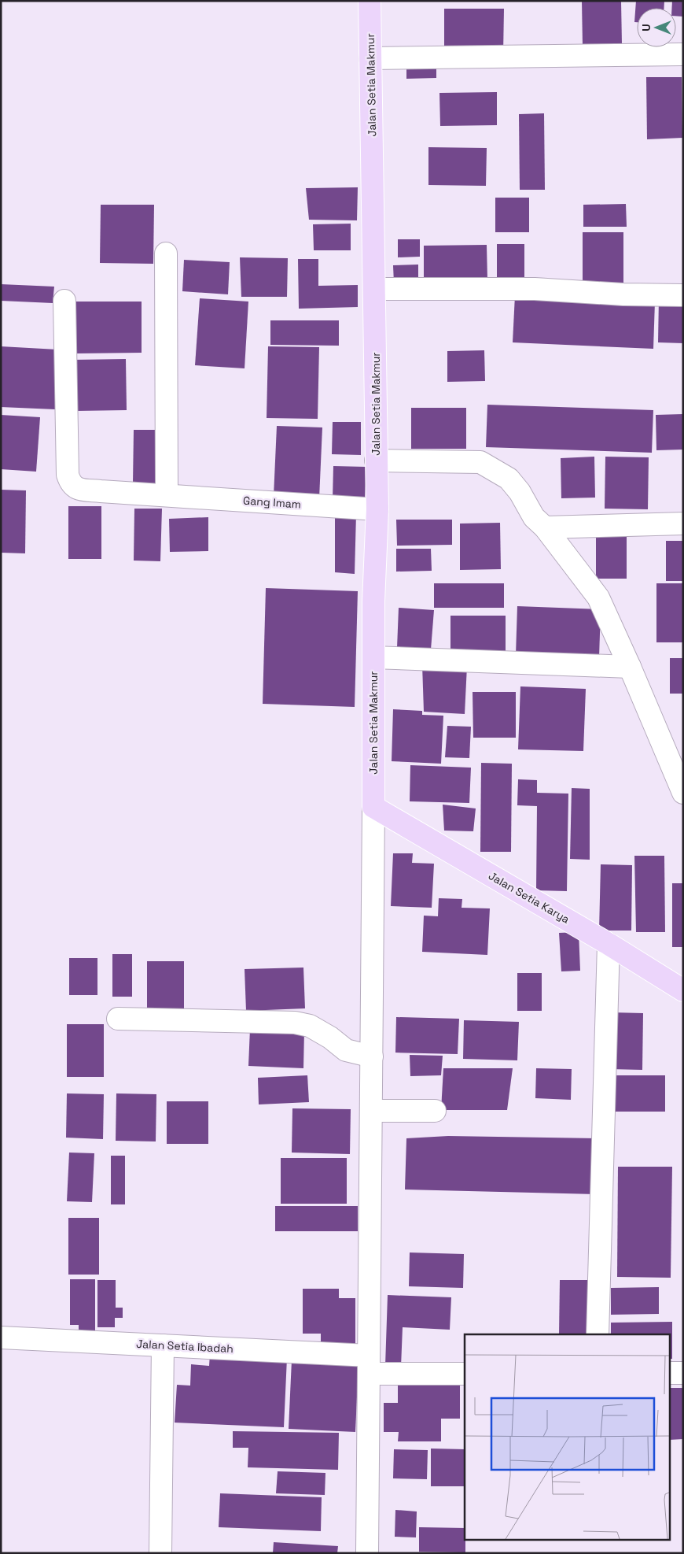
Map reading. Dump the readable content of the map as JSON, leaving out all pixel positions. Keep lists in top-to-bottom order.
{
  "streets": {
    "main road": ["Jalan Setia Makmur", "Jalan Setia Karya"],
    "street": ["Gang Imam", "Jalan Setia Ibadah"]
  },
  "crossings": [
    ["Jalan Setia Makmur", "Gang Imam"],
    ["Jalan Setia Makmur", "Jalan Setia Karya"]
  ],
  "north": "left"
}
